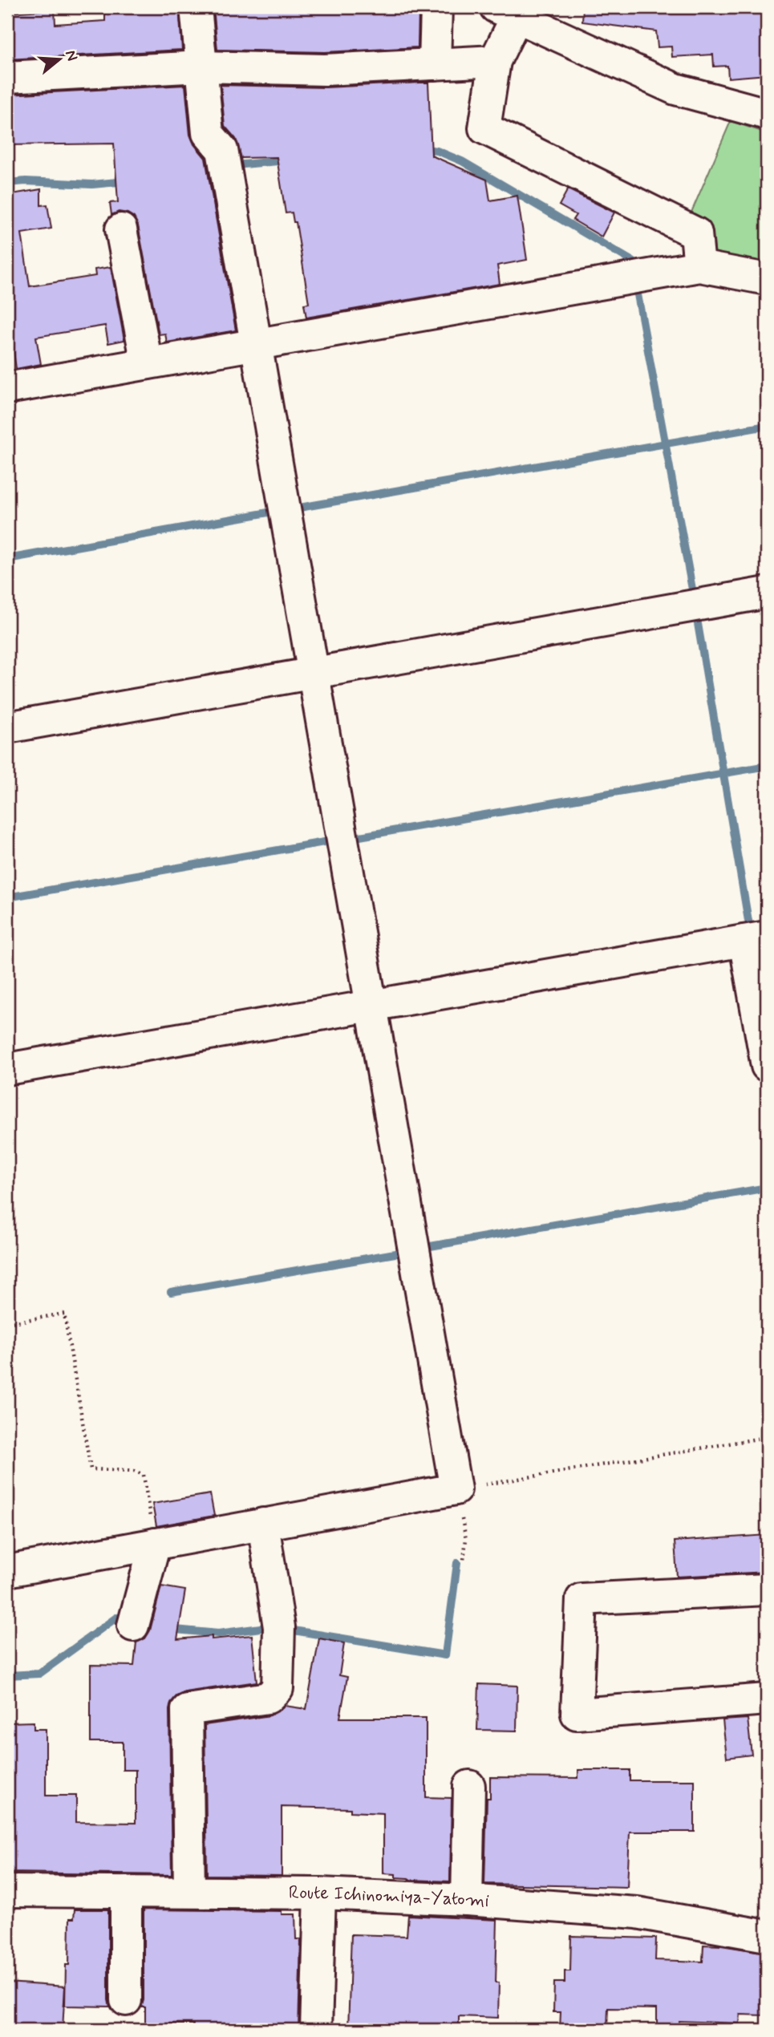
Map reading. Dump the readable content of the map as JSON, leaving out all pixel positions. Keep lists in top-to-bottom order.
{
  "streets": {
    "street": ["Route Ichinomiya-Yatomi"]
  },
  "north": "right"
}
